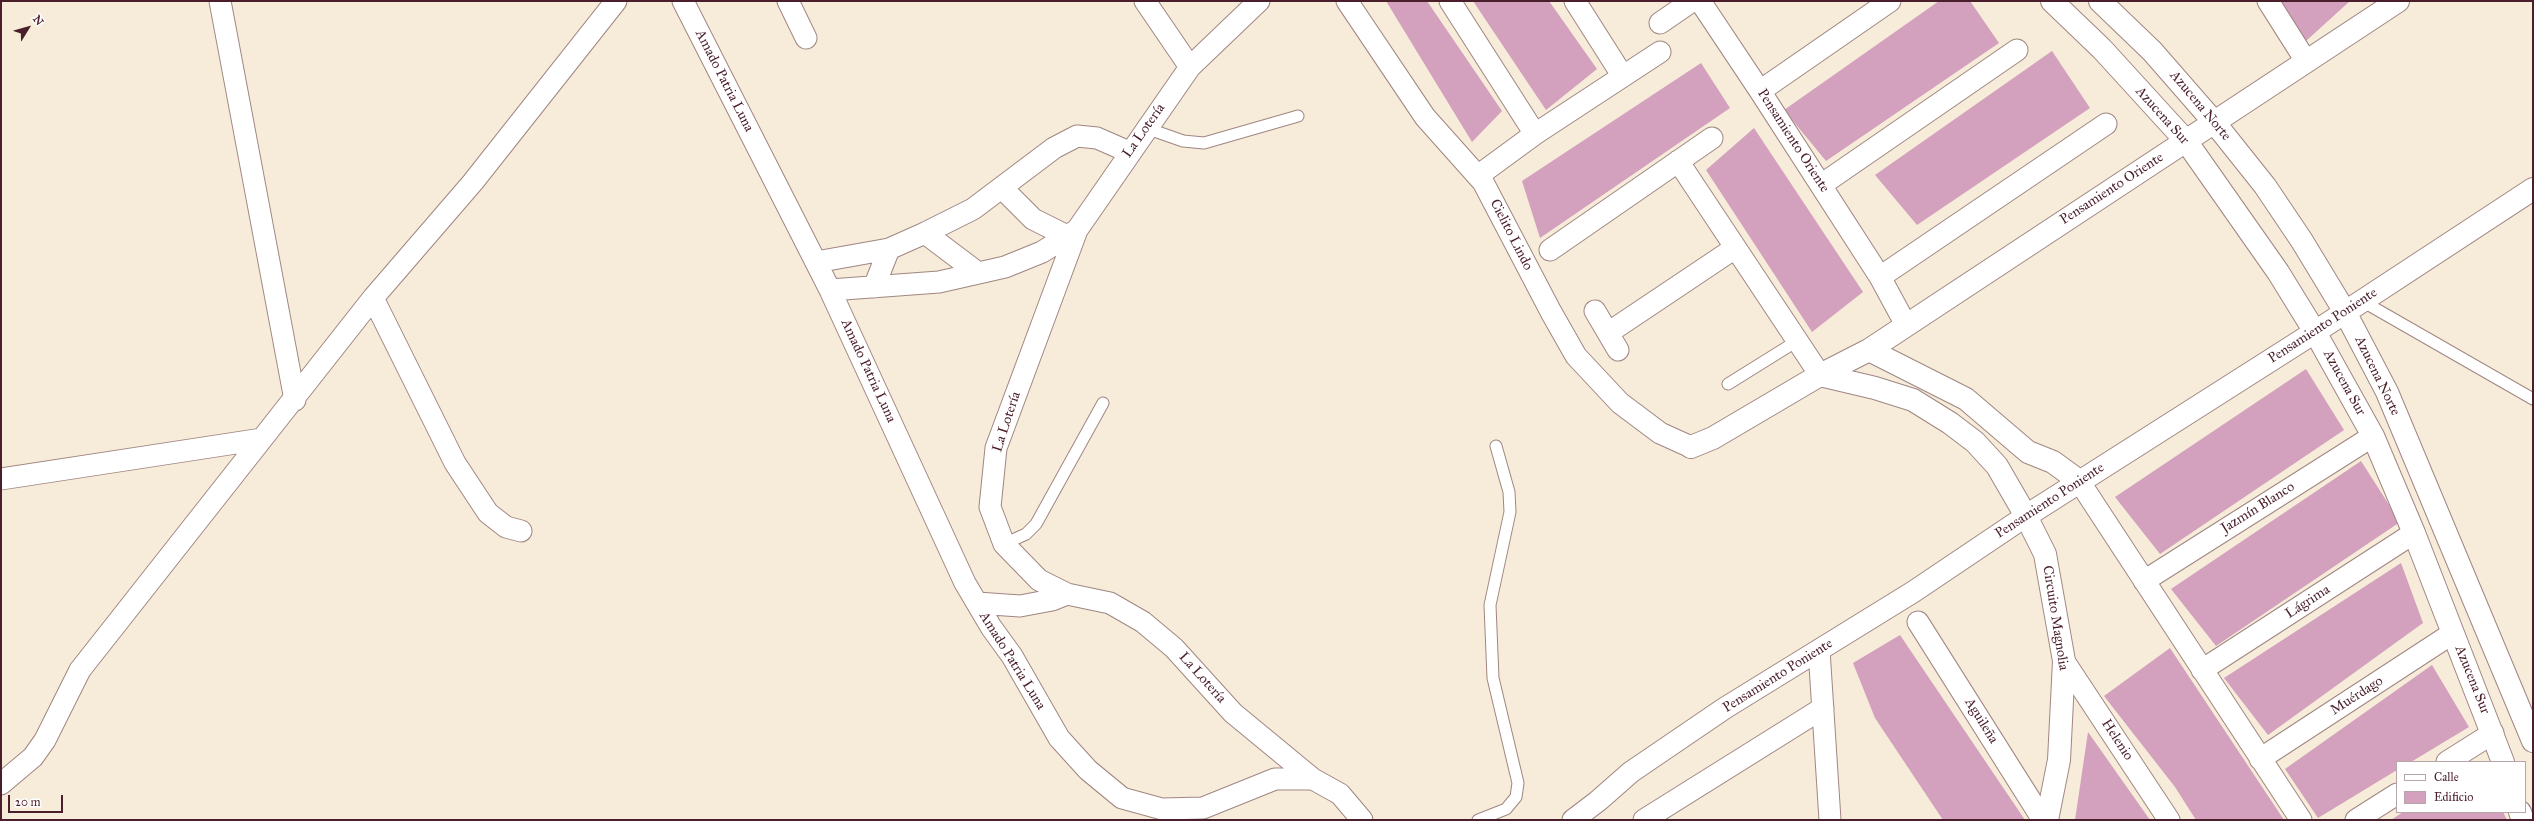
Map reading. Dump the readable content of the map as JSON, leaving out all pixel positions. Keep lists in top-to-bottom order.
{
  "streets": {
    "street": [
      "Amado Patria Luna",
      "Azucena Norte",
      "Azucena Sur",
      "La Lotería",
      "Pensamiento Oriente",
      "Cielito Lindo",
      "Pensamiento Poniente",
      "Jazmín Blanco",
      "Lágrima",
      "Circuito Magnolia",
      "Muérdago",
      "Aguileña",
      "Helenio"
    ]
  },
  "crossings": [
    ["Amado Patria Luna", "La Lotería"],
    ["Azucena Norte", "Pensamiento Oriente"],
    ["Azucena Norte", "Pensamiento Poniente"],
    ["Azucena Sur", "Pensamiento Oriente"],
    ["Azucena Sur", "Pensamiento Poniente"],
    ["Azucena Sur", "Jazmín Blanco"],
    ["Azucena Sur", "Lágrima"],
    ["Azucena Sur", "Muérdago"],
    ["Pensamiento Oriente", "Cielito Lindo"],
    ["Pensamiento Oriente", "Circuito Magnolia"],
    ["Pensamiento Poniente", "Circuito Magnolia"],
    ["Circuito Magnolia", "Helenio"]
  ],
  "legend": ["Calle", "Edificio"],
  "scale_bar": "20 m",
  "north": "top right"
}
